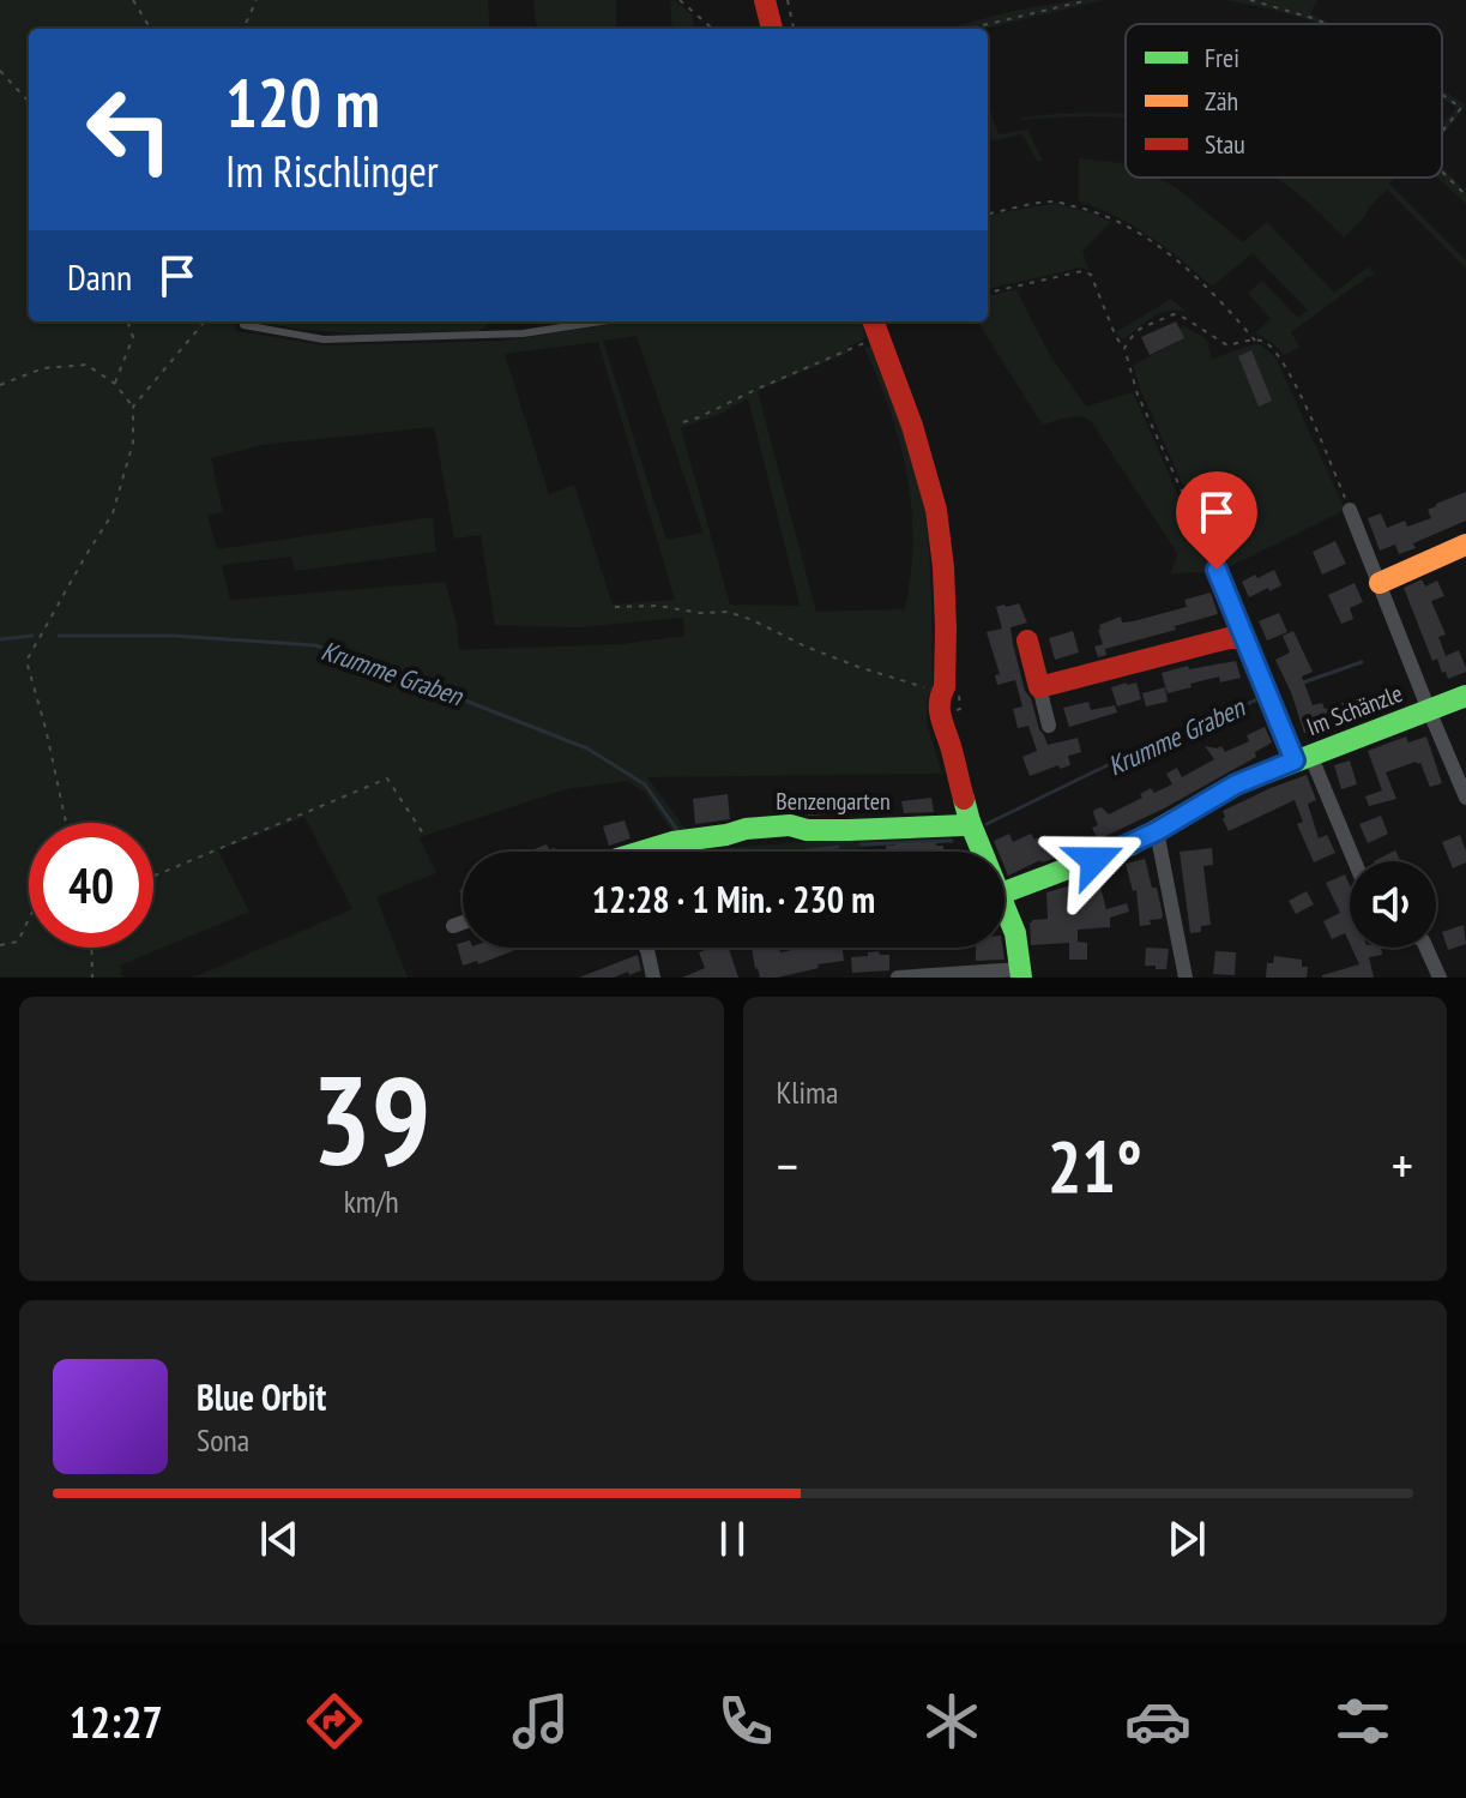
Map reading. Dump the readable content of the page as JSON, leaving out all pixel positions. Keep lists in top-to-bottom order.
{
  "streets": {
    "street": ["Im Schänzle", "Benzengarten"]
  },
  "water": ["Krumme Graben"],
  "legend": ["Frei", "Zäh", "Stau"],
  "page": {
    "turn": ["120 m", "Im Rischlinger"],
    "then": "Dann",
    "limit": "40",
    "trip": "12:28 · 1 Min. · 230 m",
    "tile": [
      ["39", "km/h"],
      "Klima"
    ],
    "heat": ["−", "21°", "+"],
    "song": ["Blue Orbit", "Sona"],
    "tabs": "12:27"
  }
}
